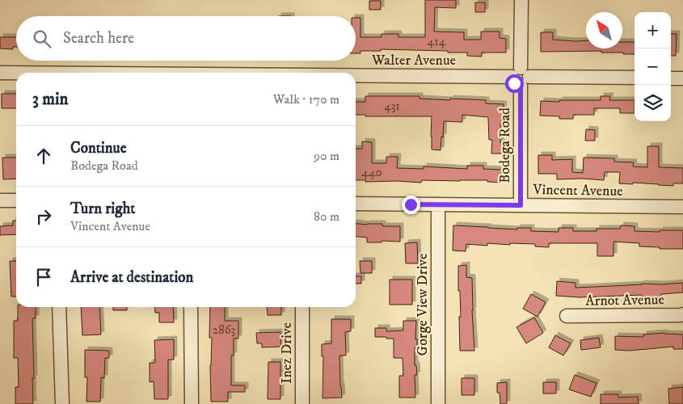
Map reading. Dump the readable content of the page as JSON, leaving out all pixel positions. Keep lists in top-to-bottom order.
{
  "streets": {
    "street": [
      "Walter Avenue",
      "Bodega Road",
      "Vincent Avenue",
      "Arnot Avenue",
      "Gorge View Drive",
      "Inez Drive"
    ]
  },
  "crossings": [
    ["Walter Avenue", "Bodega Road"],
    ["Bodega Road", "Vincent Avenue"],
    ["Vincent Avenue", "Gorge View Drive"]
  ],
  "house_numbers": [
    "414",
    "431",
    "440",
    "2863"
  ],
  "north": "top left",
  "page": {
    "map_buttons": ["+", "−"],
    "search": "Search here",
    "heading": ["3 min", "Walk · 170 m"],
    "list": [
      ["Continue", "Bodega Road", "90 m"],
      ["Turn right", "Vincent Avenue", "80 m"],
      "Arrive at destination"
    ]
  }
}
